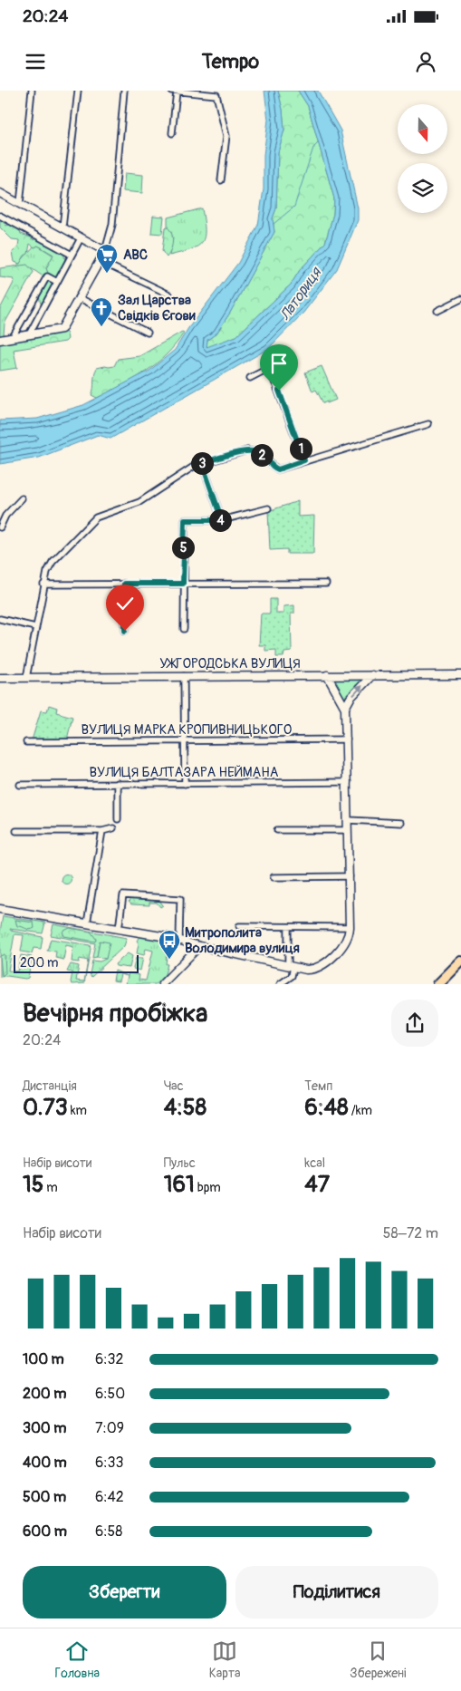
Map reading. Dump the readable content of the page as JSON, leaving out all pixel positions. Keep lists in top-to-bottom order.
{
  "streets": {
    "street": ["УЖГОРОДСЬКА ВУЛИЦЯ", "ВУЛИЦЯ МАРКА КРОПИВНИЦЬКОГО", "ВУЛИЦЯ БАЛТАЗАРА НЕЙМАНА"]
  },
  "water": ["Латориця"],
  "places": {
    "supermarket": ["ABC"],
    "church": ["Зал Царства Свідків Єгови"],
    "bus stop": ["Митрополита Володимира вулиця"]
  },
  "scale_bar": "200 m",
  "north": "bottom",
  "page": {
    "status": "20:24",
    "header": "Tempo",
    "pins": [
      "1",
      "2",
      "3",
      "4",
      "5"
    ],
    "scale": "200 m",
    "heading": ["Вечірня пробіжка", "20:24"],
    "stats": [
      ["Дистанція", "0.73 km"],
      ["Час", "4:58"],
      ["Темп", "6:48 /km"],
      ["Набір висоти", "15 m"],
      ["Пульс", "161 bpm"],
      ["kcal", "47"]
    ],
    "chart": ["Набір висоти", "58–72 m"],
    "list": [
      {
        "name": "100 m",
        "note": "6:32"
      },
      {
        "name": "200 m",
        "note": "6:50"
      },
      {
        "name": "300 m",
        "note": "7:09"
      },
      {
        "name": "400 m",
        "note": "6:33"
      },
      {
        "name": "500 m",
        "note": "6:42"
      },
      {
        "name": "600 m",
        "note": "6:58"
      }
    ],
    "buttons": ["Зберегти", "Поділитися"],
    "tabs": ["Головна", "Карта", "Збережені"]
  }
}
